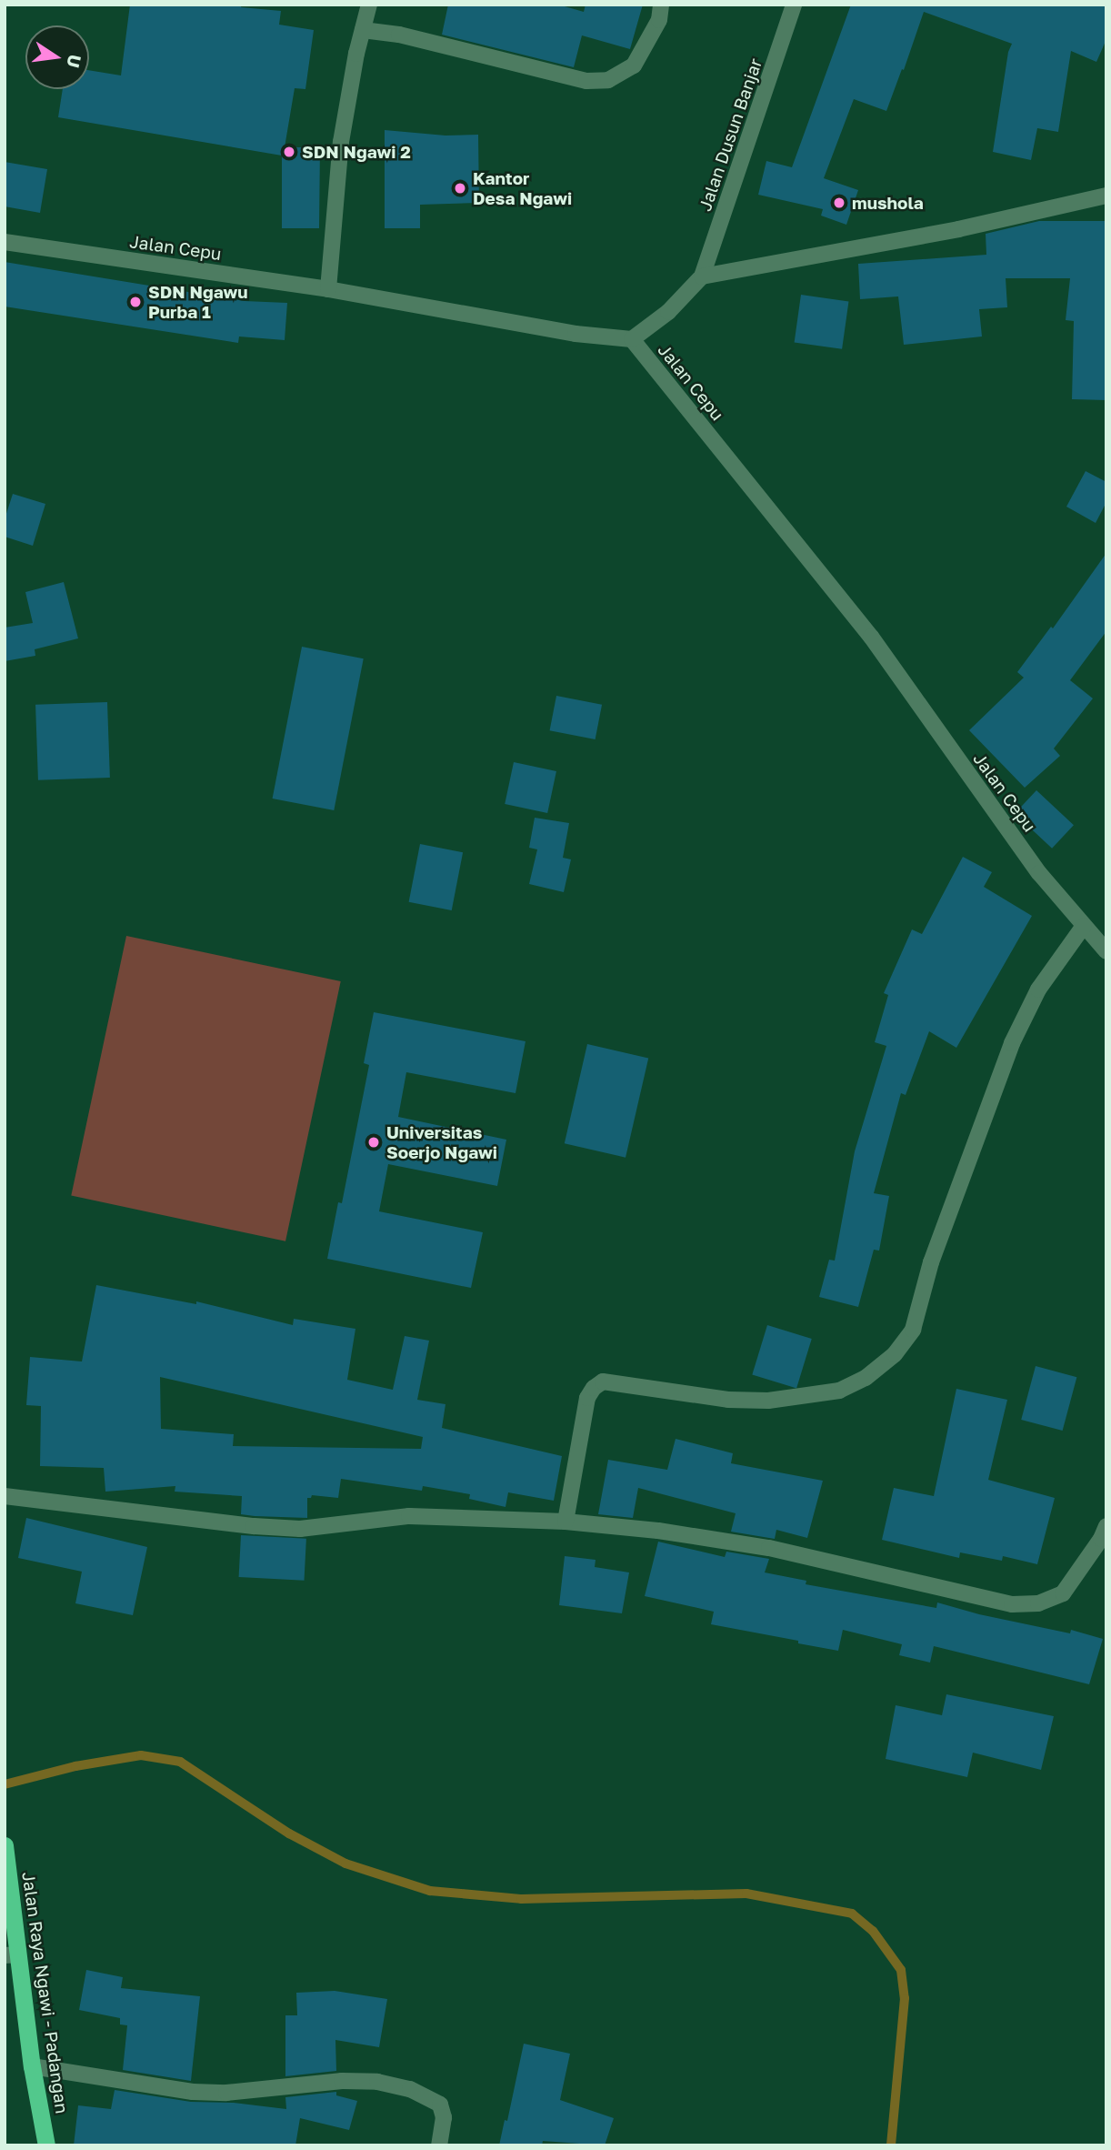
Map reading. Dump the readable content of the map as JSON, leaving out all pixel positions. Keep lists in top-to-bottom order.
{
  "streets": {
    "highway": ["Jalan Raya Ngawi - Padangan"],
    "street": ["Jalan Dusun Banjar", "Jalan Cepu"]
  },
  "places": [
    "SDN Ngawi 2",
    "Kantor Desa Ngawi",
    "mushola",
    "SDN Ngawu Purba 1",
    "Universitas Soerjo Ngawi"
  ],
  "north": "right"
}
